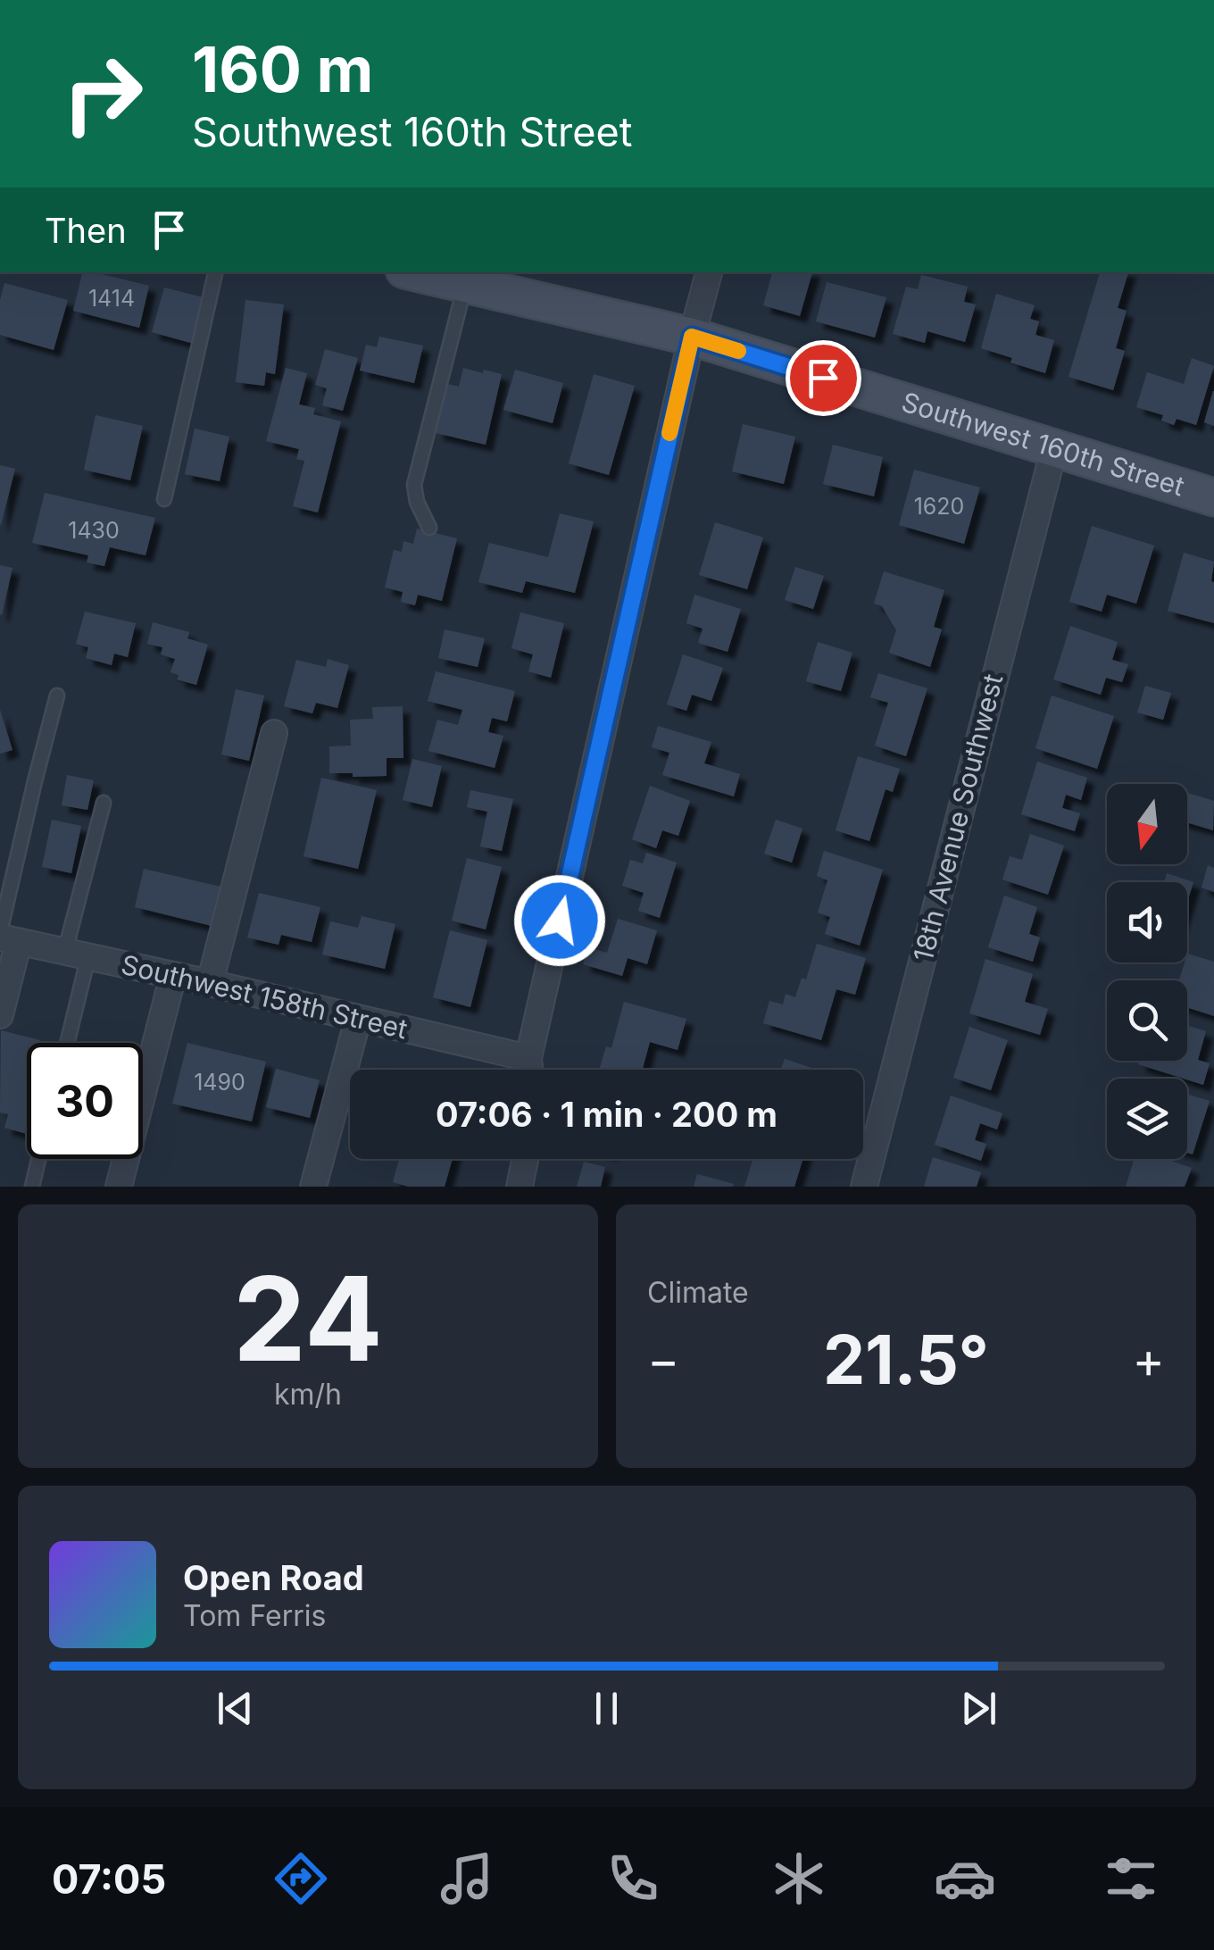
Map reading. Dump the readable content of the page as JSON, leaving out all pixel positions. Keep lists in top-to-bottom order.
{
  "streets": {
    "street": ["Southwest 160th Street", "18th Avenue Southwest", "Southwest 158th Street"]
  },
  "crossings": [
    ["Southwest 160th Street", "18th Avenue Southwest"]
  ],
  "house_numbers": [
    "1414",
    "1620",
    "1430",
    "1490"
  ],
  "north": "bottom",
  "page": {
    "turn": ["160 m", "Southwest 160th Street"],
    "then": "Then",
    "limit": "30",
    "trip": "07:06 · 1 min · 200 m",
    "tile": [
      ["24", "km/h"],
      "Climate"
    ],
    "heat": ["−", "21.5°", "+"],
    "song": ["Open Road", "Tom Ferris"],
    "tabs": "07:05"
  }
}
